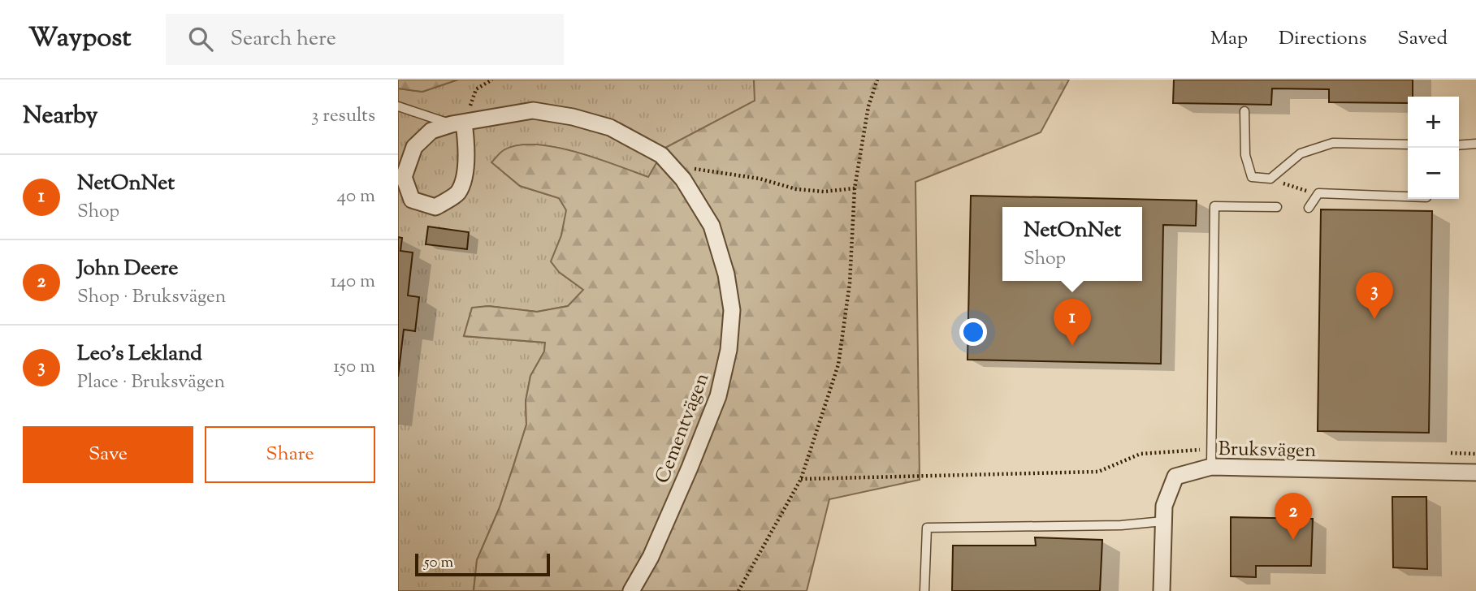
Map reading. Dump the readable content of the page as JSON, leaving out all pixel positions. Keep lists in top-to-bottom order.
{
  "streets": {
    "street": ["Cementvägen", "Bruksvägen"]
  },
  "scale_bar": "50 m",
  "page": {
    "header": "Waypost",
    "search": "Search here",
    "nav": ["Map", "Directions", "Saved"],
    "heading": ["Nearby", "3 results"],
    "map_buttons": ["+", "−"],
    "list": [
      {
        "mark": "1",
        "name": "NetOnNet",
        "note": "Shop",
        "value": "40 m"
      },
      {
        "mark": "2",
        "name": "John Deere",
        "note": "Shop · Bruksvägen",
        "value": "140 m"
      },
      {
        "mark": "3",
        "name": "Leo's Lekland",
        "note": "Place · Bruksvägen",
        "value": "150 m"
      }
    ],
    "popup": ["NetOnNet", "Shop"],
    "pins": ["3", "1", "2"],
    "buttons": ["Save", "Share"],
    "scale": "50 m"
  }
}
